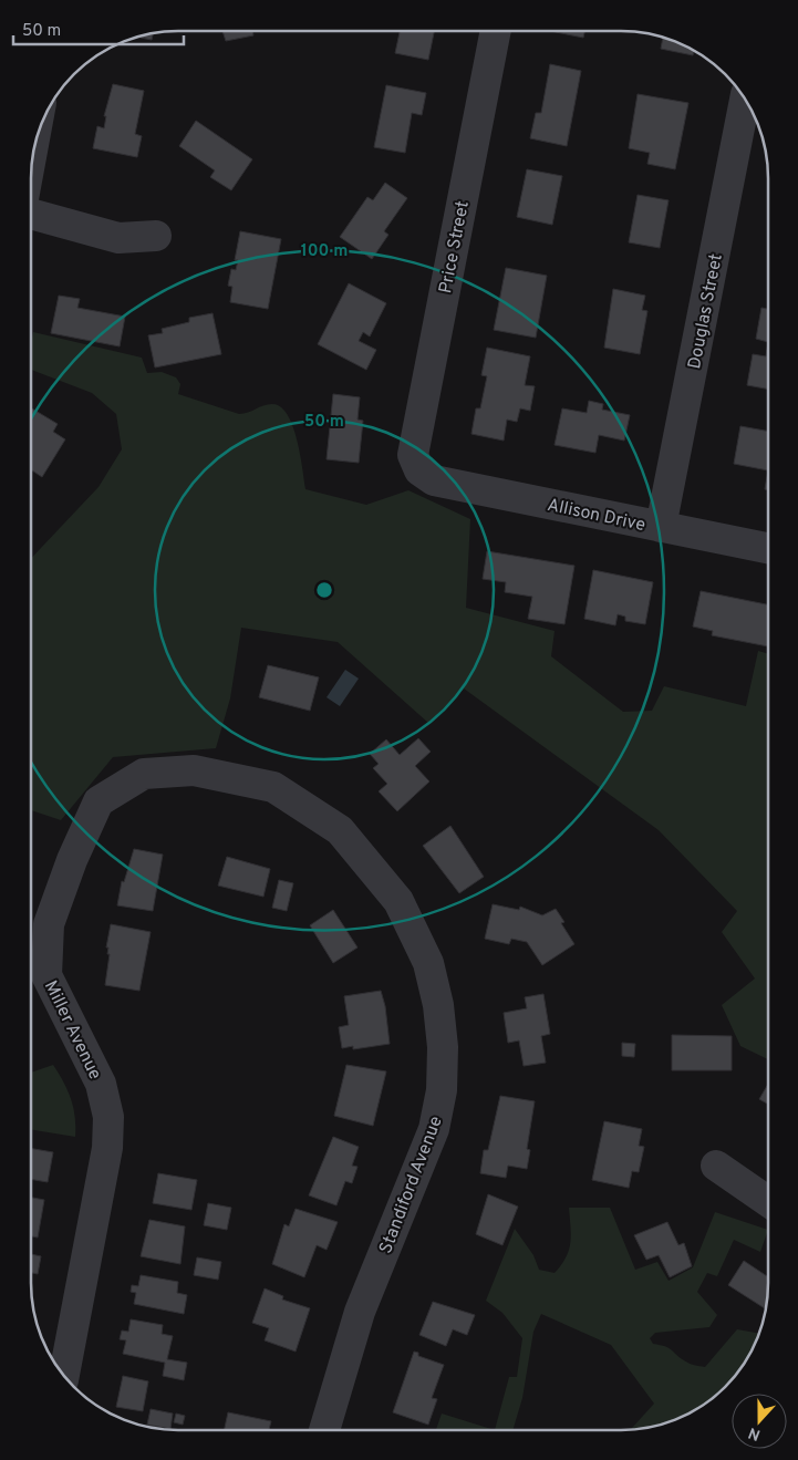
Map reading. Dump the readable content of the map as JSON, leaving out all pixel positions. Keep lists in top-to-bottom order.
{
  "streets": {
    "street": [
      "Price Street",
      "Douglas Street",
      "Allison Drive",
      "Miller Avenue",
      "Standiford Avenue"
    ]
  },
  "crossings": [
    ["Price Street", "Allison Drive"],
    ["Douglas Street", "Allison Drive"],
    ["Miller Avenue", "Standiford Avenue"]
  ],
  "scale_bar": "50 m",
  "north": "bottom",
  "rings": ["100 m", "50 m"]
}
